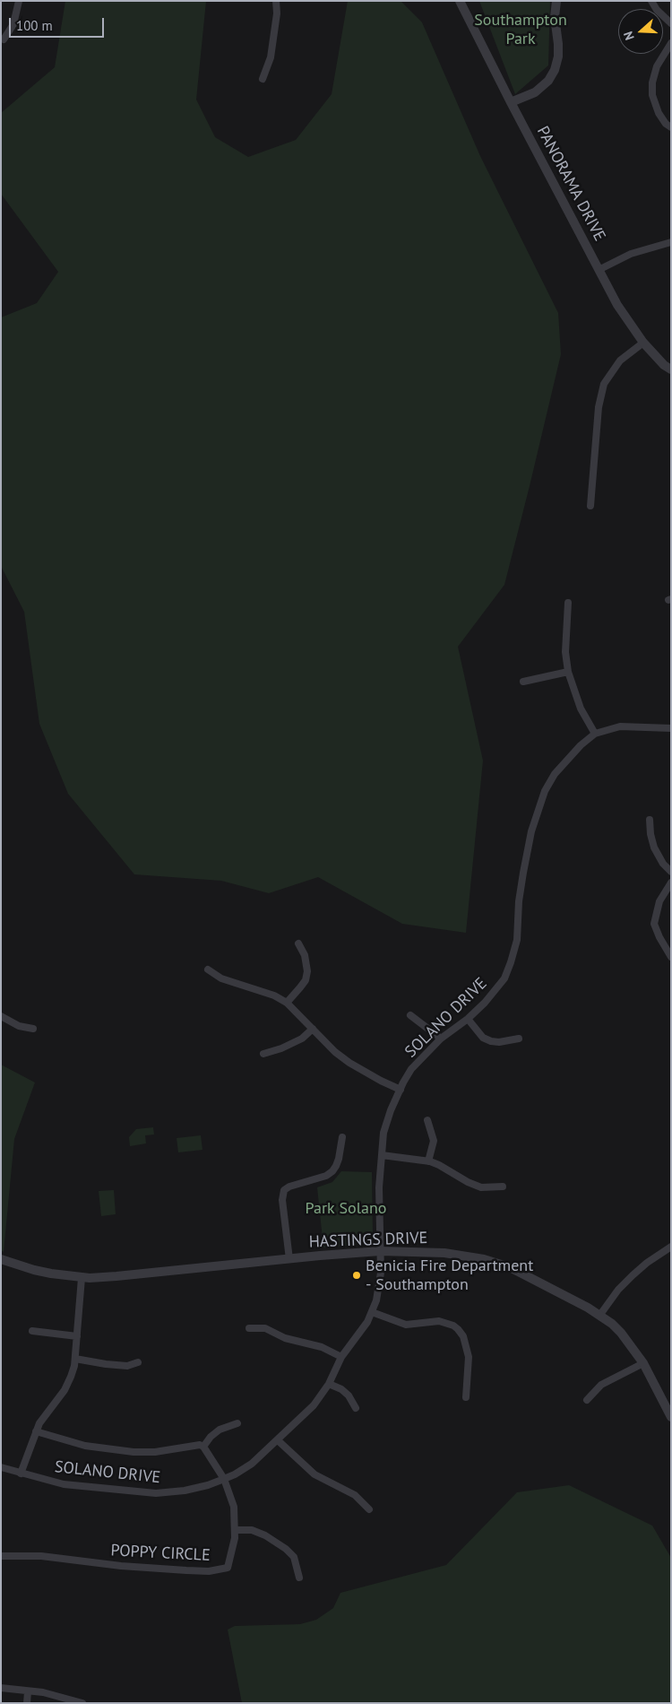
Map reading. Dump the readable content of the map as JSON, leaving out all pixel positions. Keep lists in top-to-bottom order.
{
  "streets": {
    "street": [
      "PANORAMA DRIVE",
      "SOLANO DRIVE",
      "HASTINGS DRIVE",
      "POPPY CIRCLE"
    ]
  },
  "crossings": [
    ["SOLANO DRIVE", "HASTINGS DRIVE"],
    ["SOLANO DRIVE", "POPPY CIRCLE"]
  ],
  "parks": ["Southampton Park", "Park Solano"],
  "places": ["Benicia Fire Department - Southampton"],
  "scale_bar": "100 m",
  "north": "left"
}
